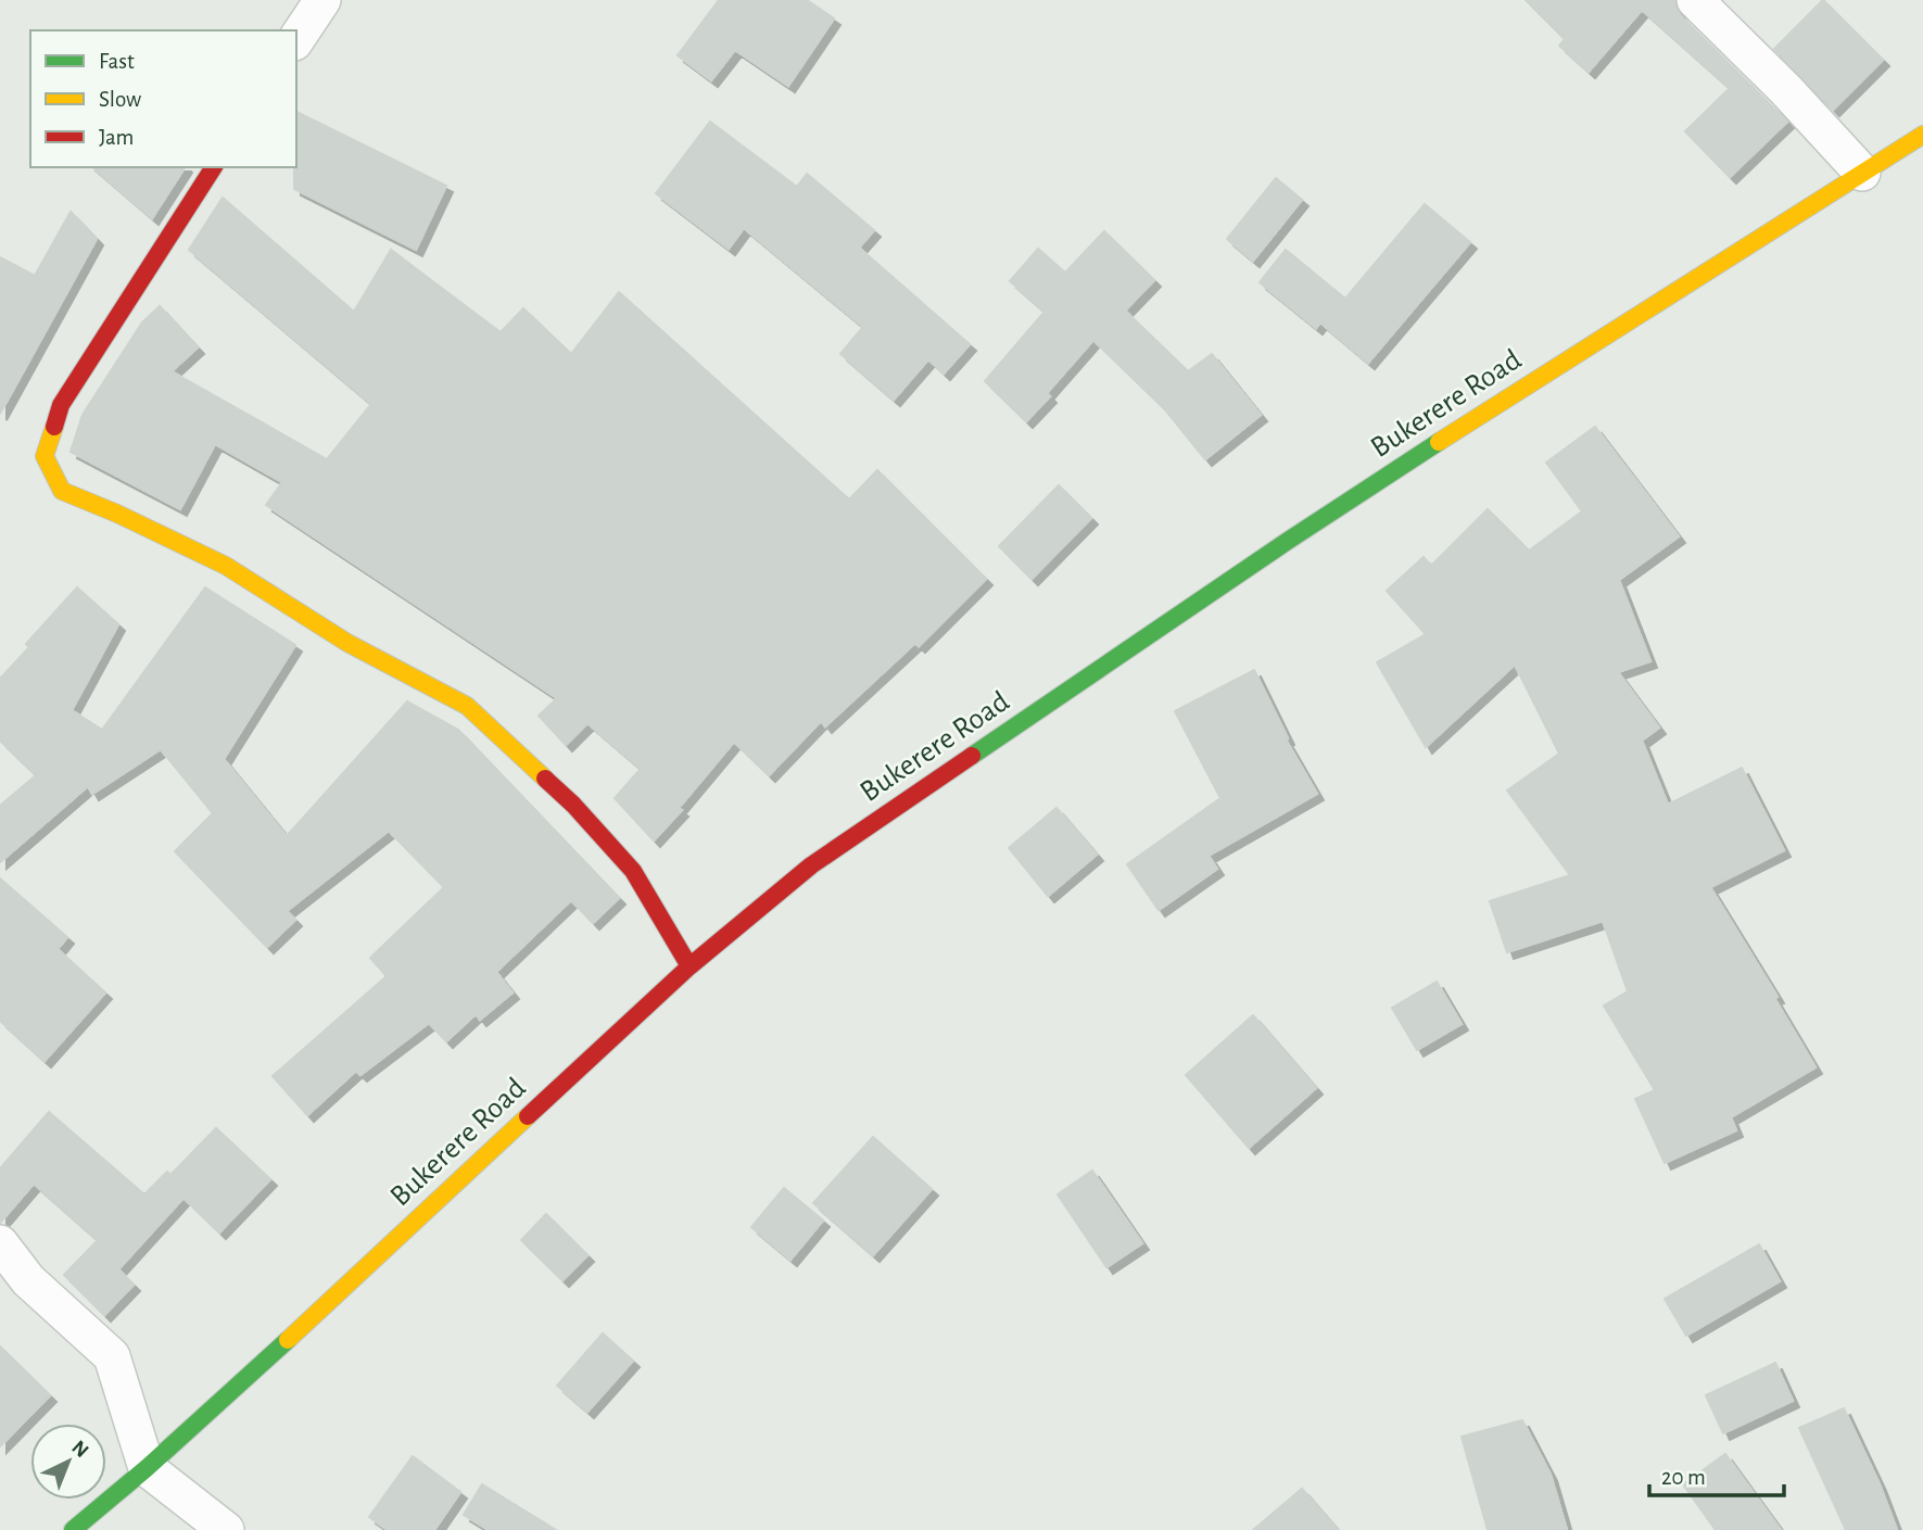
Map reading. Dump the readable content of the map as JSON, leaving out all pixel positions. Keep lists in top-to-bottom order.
{
  "streets": {
    "street": ["Bukerere Road"]
  },
  "legend": ["Fast", "Slow", "Jam"],
  "scale_bar": "20 m",
  "north": "top right"
}
